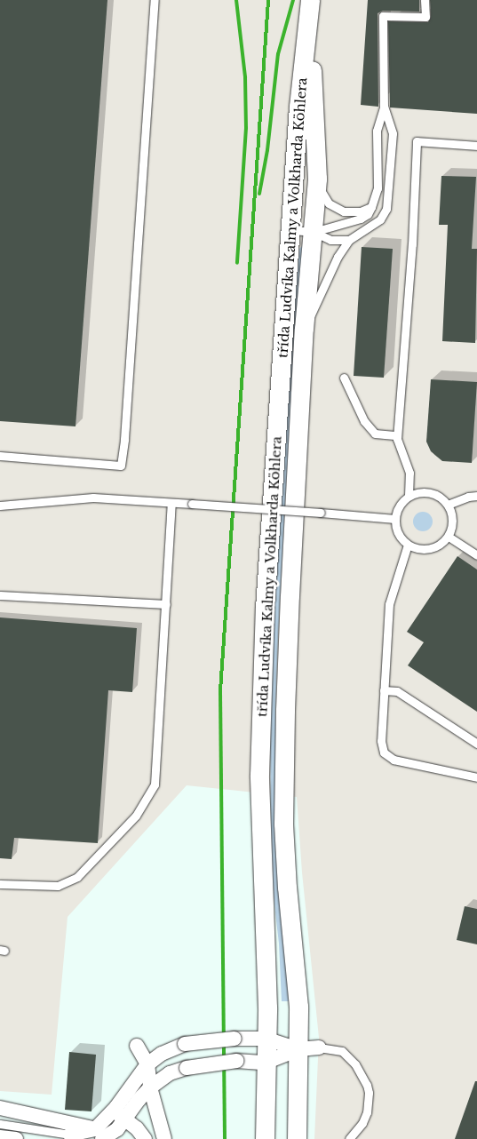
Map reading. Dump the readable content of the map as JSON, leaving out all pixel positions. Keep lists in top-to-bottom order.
{
  "streets": {
    "street": ["třída Ludvíka Kalmy a Volkharda Köhlera"]
  }
}
